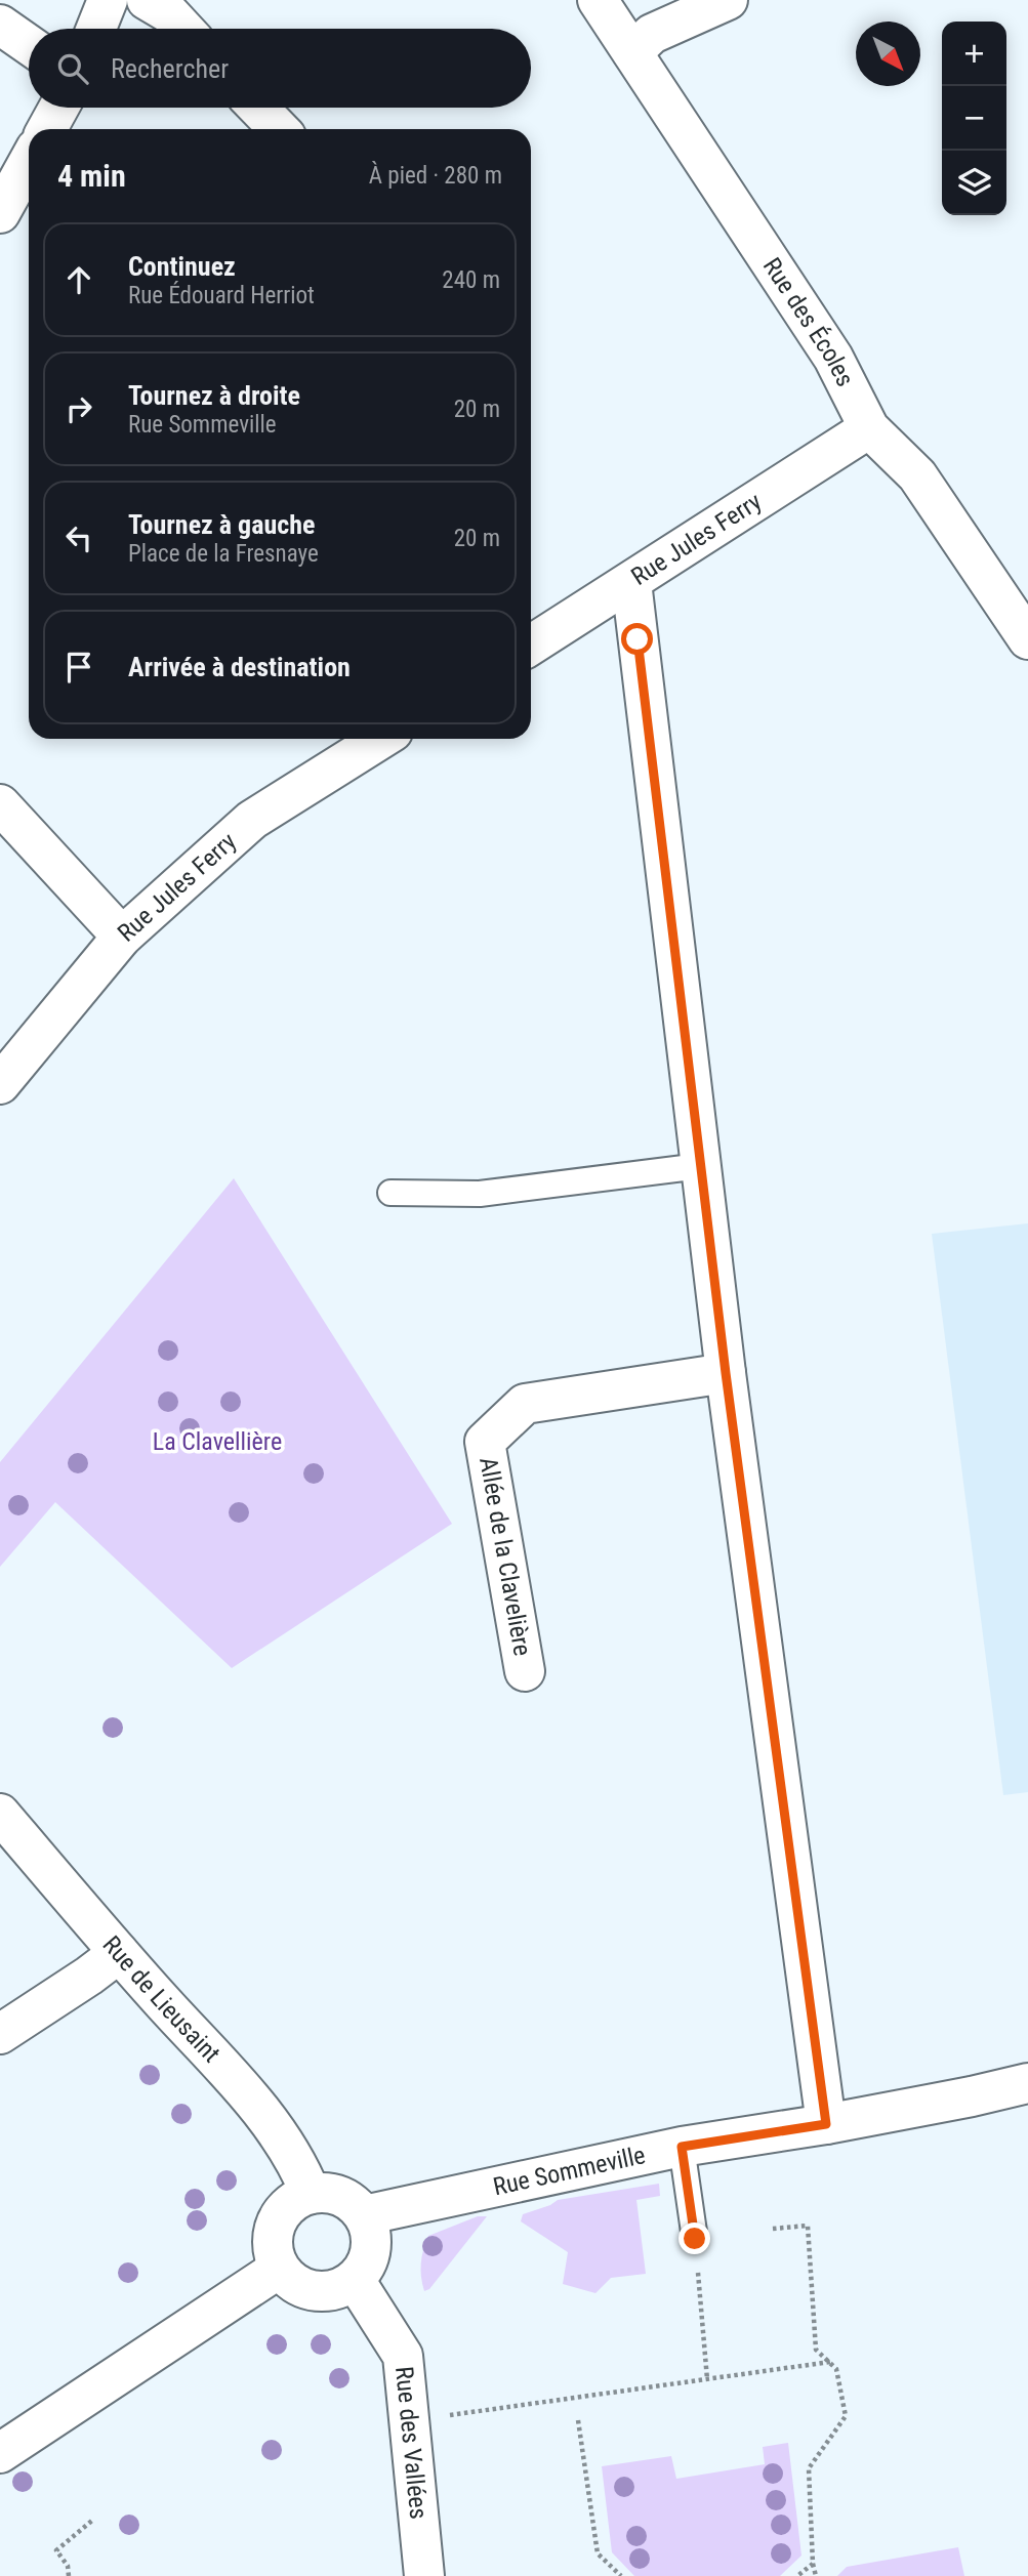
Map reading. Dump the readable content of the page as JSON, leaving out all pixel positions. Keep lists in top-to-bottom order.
{
  "streets": {
    "street": [
      "Rue des Écoles",
      "Rue Jules Ferry",
      "Allée de la Clavelière",
      "Rue de Lieusaint",
      "Rue Sommeville",
      "Rue des Vallées"
    ]
  },
  "crossings": [
    ["Rue des Écoles", "Rue Jules Ferry"],
    ["Rue de Lieusaint", "Rue Sommeville"],
    ["Rue de Lieusaint", "Rue des Vallées"],
    ["Rue Sommeville", "Rue des Vallées"]
  ],
  "parks": ["La Clavellière"],
  "north": "bottom right",
  "page": {
    "map_buttons": ["+", "−"],
    "search": "Rechercher",
    "heading": ["4 min", "À pied · 280 m"],
    "list": [
      ["Continuez", "Rue Édouard Herriot", "240 m"],
      ["Tournez à droite", "Rue Sommeville", "20 m"],
      ["Tournez à gauche", "Place de la Fresnaye", "20 m"],
      "Arrivée à destination"
    ]
  }
}
